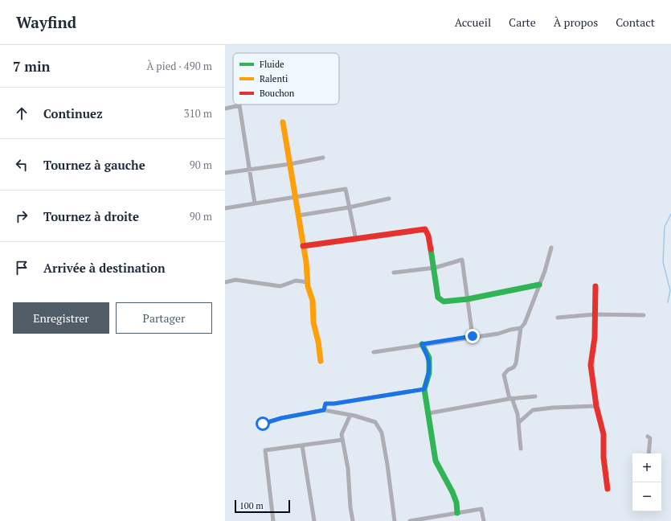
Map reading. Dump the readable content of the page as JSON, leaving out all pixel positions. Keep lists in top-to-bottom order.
{
  "legend": ["Fluide", "Ralenti", "Bouchon"],
  "scale_bar": "100 m",
  "page": {
    "header": "Wayfind",
    "nav": [
      "Accueil",
      "Carte",
      "À propos",
      "Contact"
    ],
    "heading": ["7 min", "À pied · 490 m"],
    "list": [
      ["Continuez", "310 m"],
      ["Tournez à gauche", "90 m"],
      ["Tournez à droite", "90 m"],
      "Arrivée à destination"
    ],
    "buttons": ["Enregistrer", "Partager"],
    "map_buttons": ["+", "−"],
    "scale": "100 m"
  }
}
